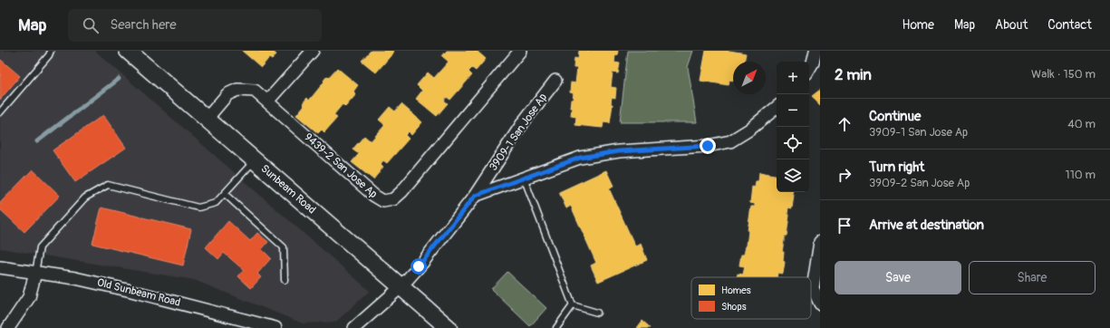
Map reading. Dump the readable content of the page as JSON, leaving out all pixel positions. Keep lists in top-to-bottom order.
{
  "streets": {
    "street": [
      "3909-1 San Jose Ap",
      "9439-2 San Jose Ap",
      "Sunbeam Road",
      "Old Sunbeam Road"
    ]
  },
  "crossings": [
    ["3909-1 San Jose Ap", "Sunbeam Road"],
    ["9439-2 San Jose Ap", "Sunbeam Road"]
  ],
  "legend": ["Homes", "Shops"],
  "north": "top right",
  "page": {
    "header": "Map",
    "search": "Search here",
    "nav": [
      "Home",
      "Map",
      "About",
      "Contact"
    ],
    "heading": ["2 min", "Walk · 150 m"],
    "map_buttons": ["+", "−"],
    "list": [
      ["Continue", "3909-1 San Jose Ap", "40 m"],
      ["Turn right", "3909-2 San Jose Ap", "110 m"],
      "Arrive at destination"
    ],
    "buttons": ["Save", "Share"]
  }
}
